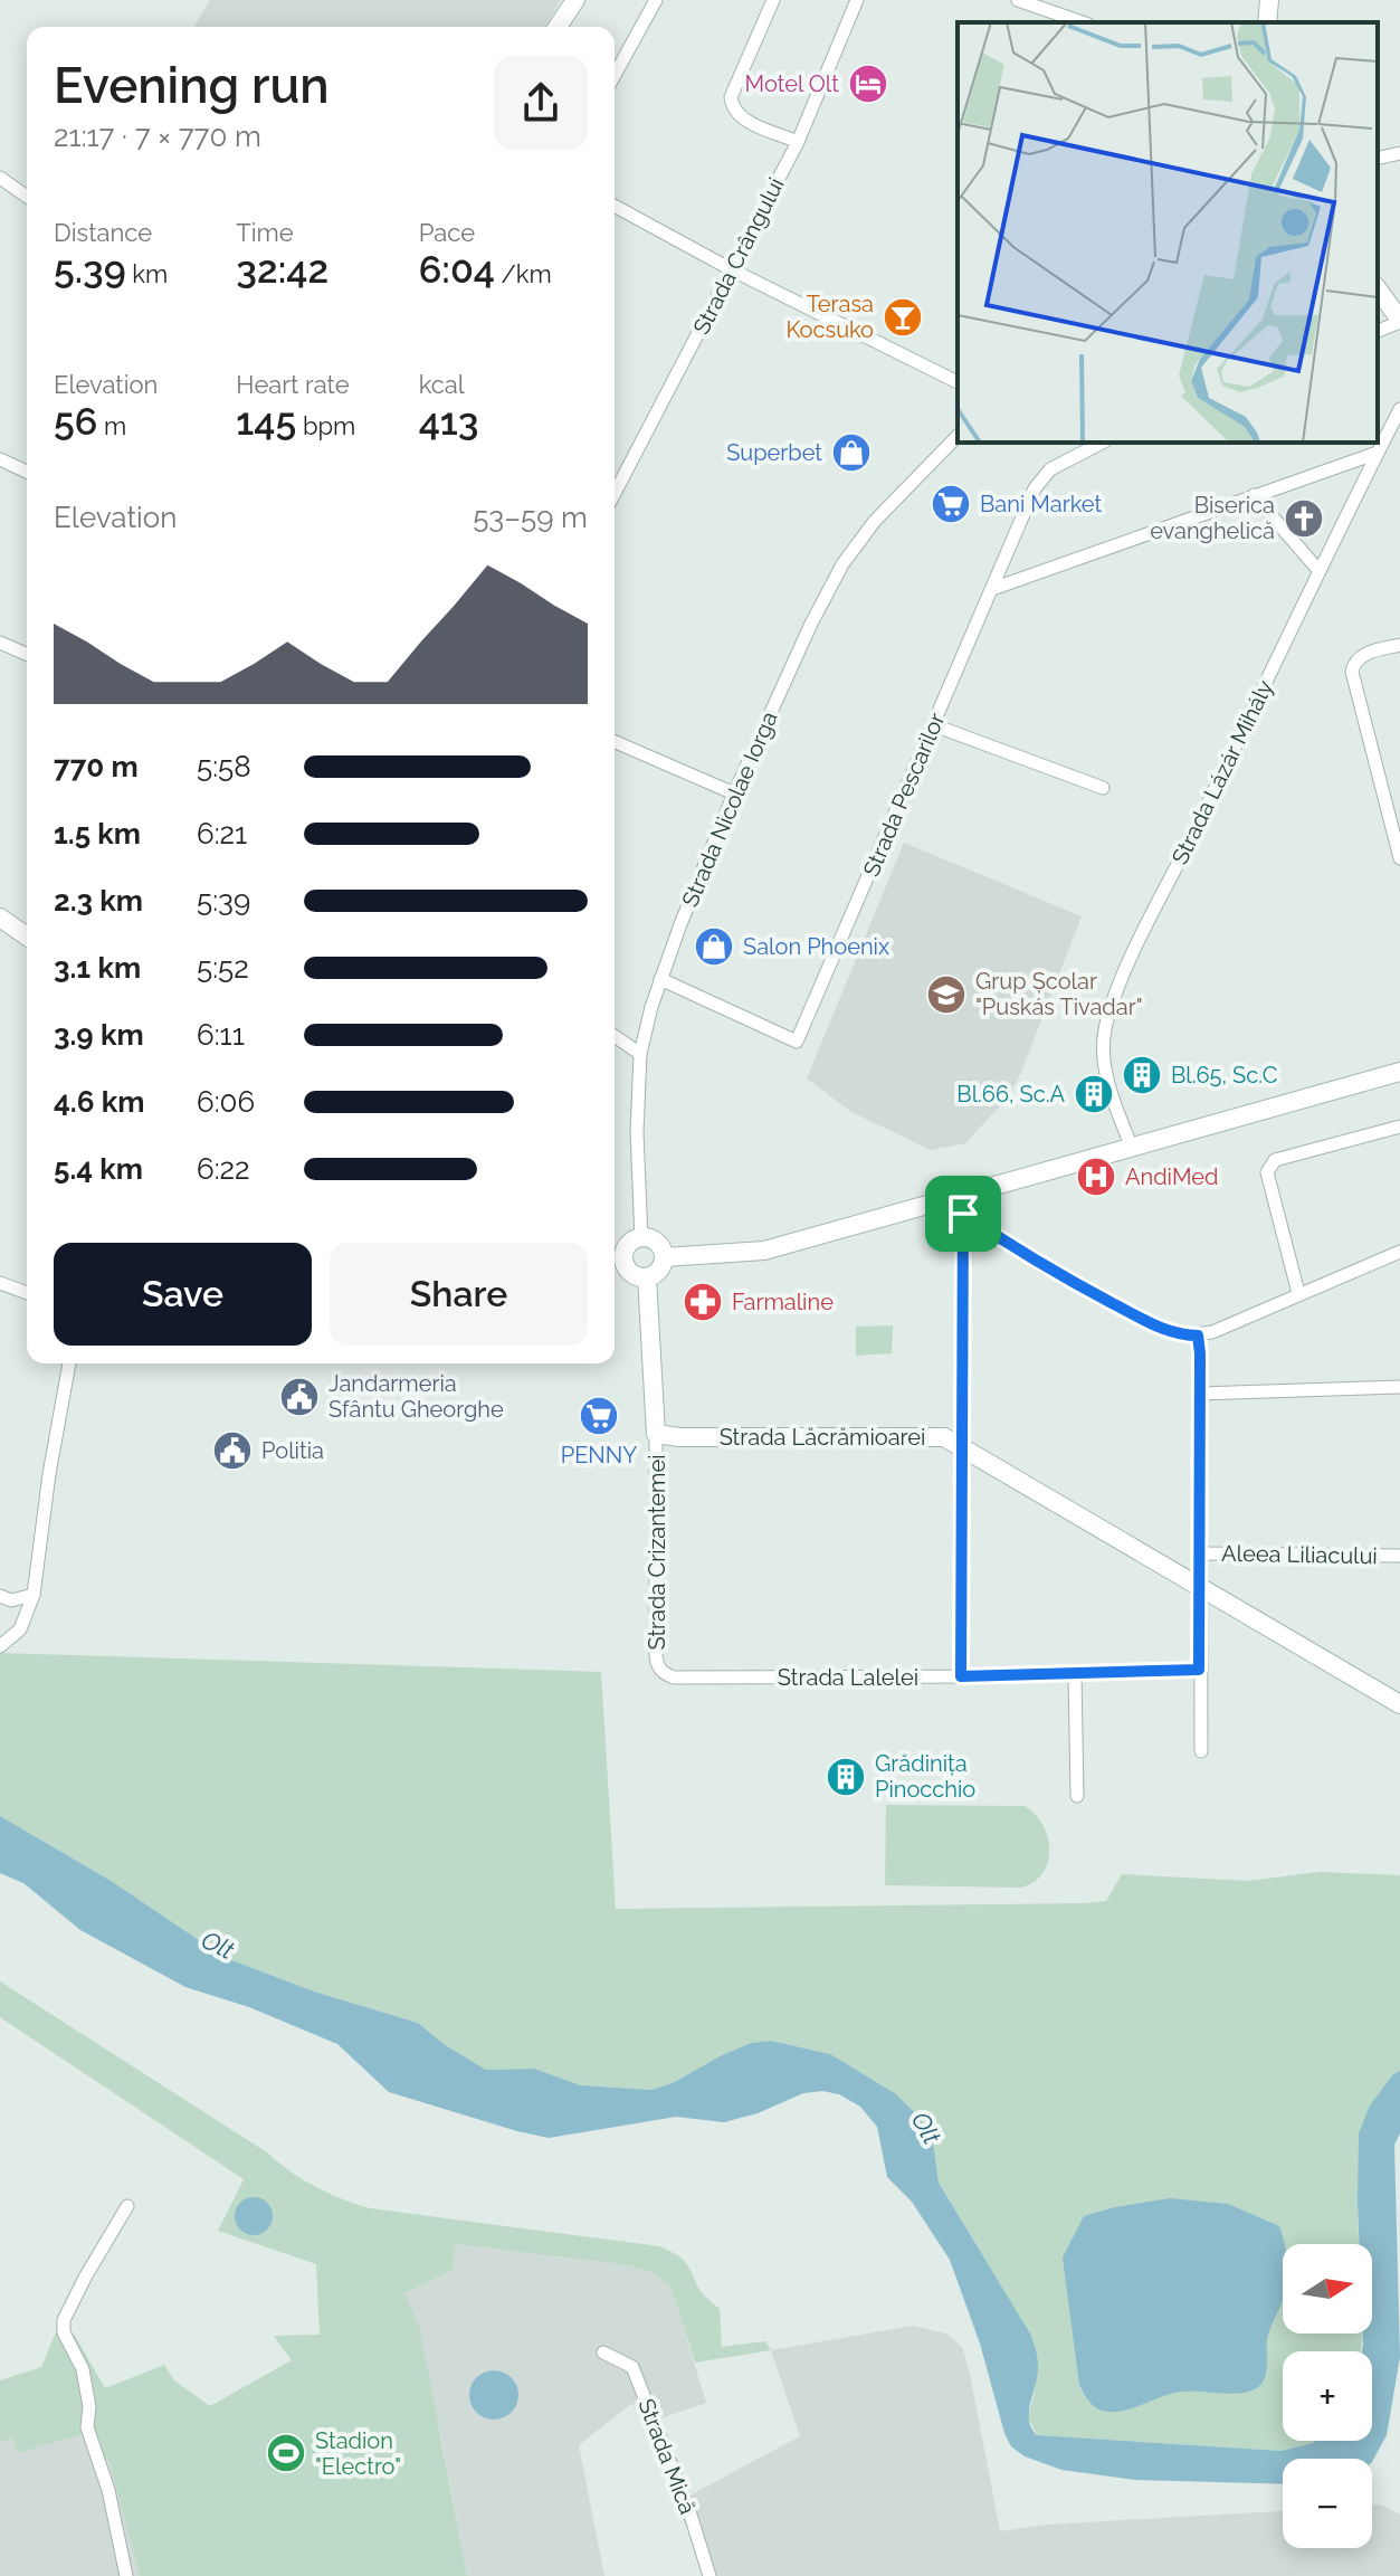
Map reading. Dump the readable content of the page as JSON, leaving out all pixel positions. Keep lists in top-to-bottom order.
{
  "streets": {
    "main road": ["Strada Lăcrămioarei"],
    "street": [
      "Strada Crângului",
      "Strada Lázár Mihály",
      "Strada Pescarilor",
      "Strada Nicolae Iorga",
      "Strada Crizantemei",
      "Aleea Liliacului",
      "Strada Lalelei",
      "Strada Mică"
    ]
  },
  "crossings": [
    ["Strada Pescarilor", "Strada Nicolae Iorga"],
    ["Strada Lăcrămioarei", "Strada Crizantemei"],
    ["Strada Crizantemei", "Strada Lalelei"]
  ],
  "water": ["Olt"],
  "places": {
    "hotel": ["Motel Olt"],
    "bar": ["Terasa Kocsuko"],
    "shop": ["Superbet", "Salon Phoenix"],
    "supermarket": ["Bani Market", "PENNY"],
    "church": ["Biserica evanghelică"],
    "school or university": ["Grup Școlar \"Puskás Tivadar\""],
    "building": ["Bl.65, Sc.C", "Bl.66, Sc.A", "Grădinița Pinocchio"],
    "hospital": ["AndiMed"],
    "pharmacy": ["Farmaline"],
    "public building": ["Jandarmeria Sfântu Gheorghe", "Politia"],
    "sports": ["Stadion \"Electro\""]
  },
  "north": "right",
  "page": {
    "heading": ["Evening run", "21:17 · 7 × 770 m"],
    "stats": [
      ["Distance", "5.39 km"],
      ["Time", "32:42"],
      ["Pace", "6:04 /km"],
      ["Elevation", "56 m"],
      ["Heart rate", "145 bpm"],
      ["kcal", "413"]
    ],
    "chart": ["Elevation", "53–59 m"],
    "list": [
      {
        "name": "770 m",
        "note": "5:58"
      },
      {
        "name": "1.5 km",
        "note": "6:21"
      },
      {
        "name": "2.3 km",
        "note": "5:39"
      },
      {
        "name": "3.1 km",
        "note": "5:52"
      },
      {
        "name": "3.9 km",
        "note": "6:11"
      },
      {
        "name": "4.6 km",
        "note": "6:06"
      },
      {
        "name": "5.4 km",
        "note": "6:22"
      }
    ],
    "buttons": ["Save", "Share"],
    "map_buttons": ["+", "−"]
  }
}
